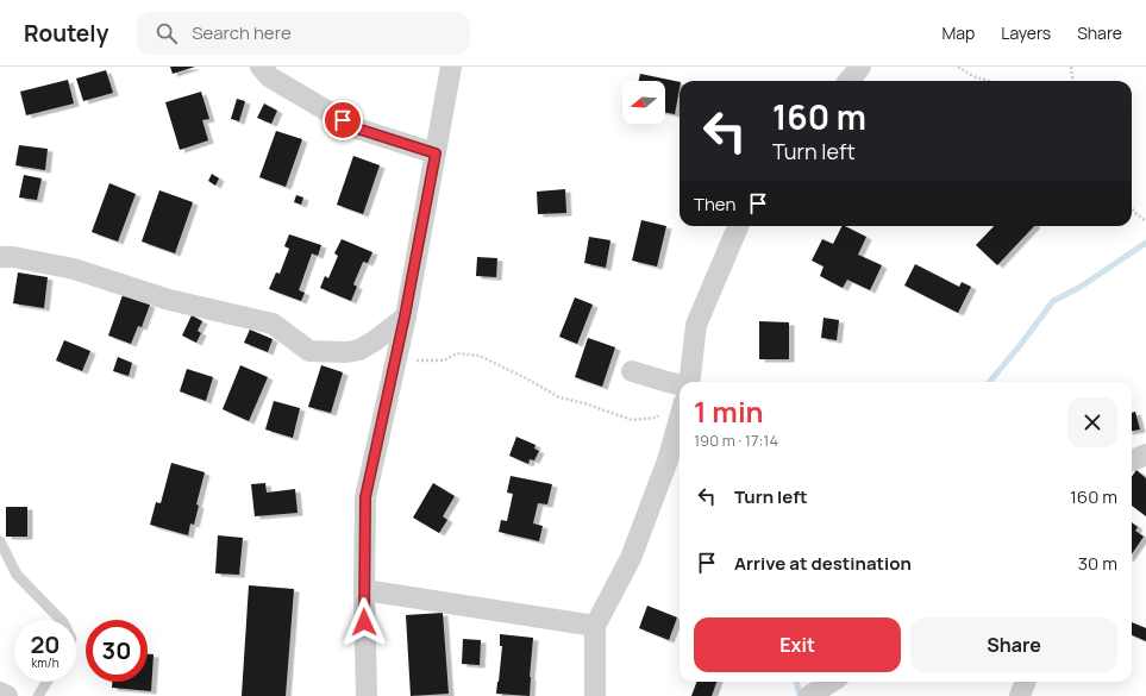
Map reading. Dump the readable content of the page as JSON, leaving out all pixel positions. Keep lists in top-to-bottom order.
{
  "north": "left",
  "page": {
    "header": "Routely",
    "search": "Search here",
    "nav": ["Map", "Layers", "Share"],
    "turn": ["160 m", "Turn left"],
    "then": "Then",
    "heading": ["1 min", "190 m · 17:14"],
    "list": [
      {
        "name": "Turn left",
        "value": "160 m"
      },
      {
        "name": "Arrive at destination",
        "value": "30 m"
      }
    ],
    "buttons": ["Exit", "Share"],
    "speed": "20 km/h",
    "limit": "30"
  }
}
